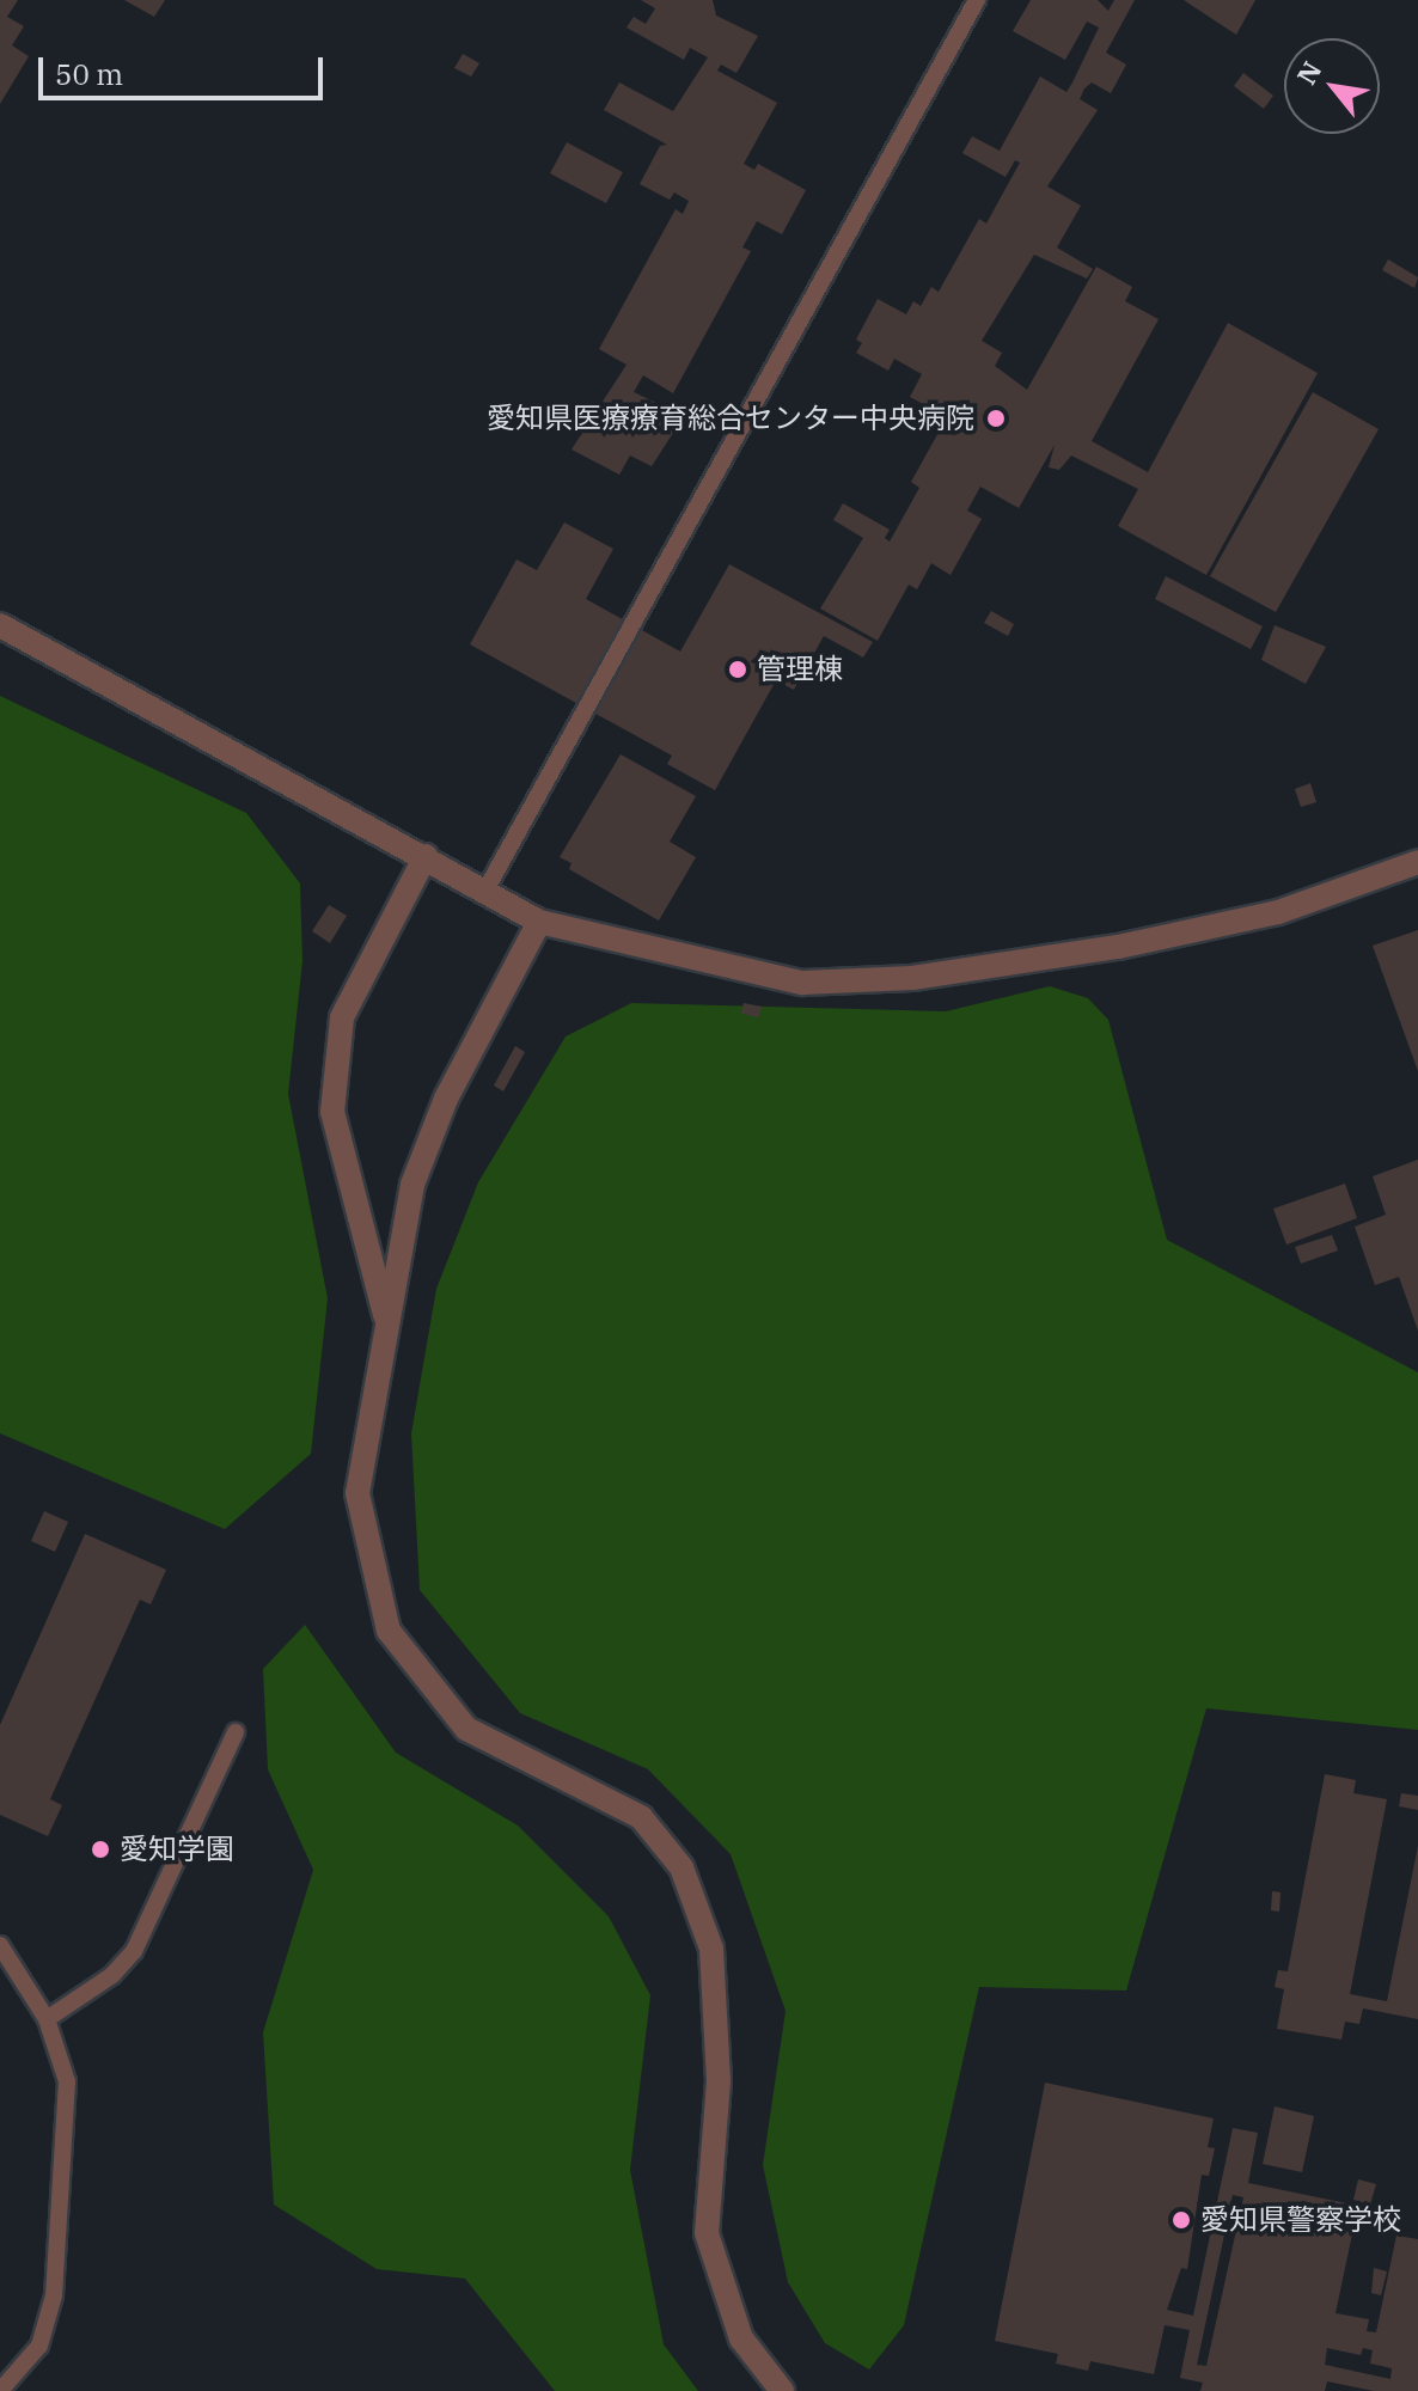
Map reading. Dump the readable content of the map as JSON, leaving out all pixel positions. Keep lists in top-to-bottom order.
{
  "places": [
    "愛知県医療療育総合センター中央病院",
    "管理棟",
    "愛知学園",
    "愛知県警察学校"
  ],
  "scale_bar": "50 m",
  "north": "top left"
}
